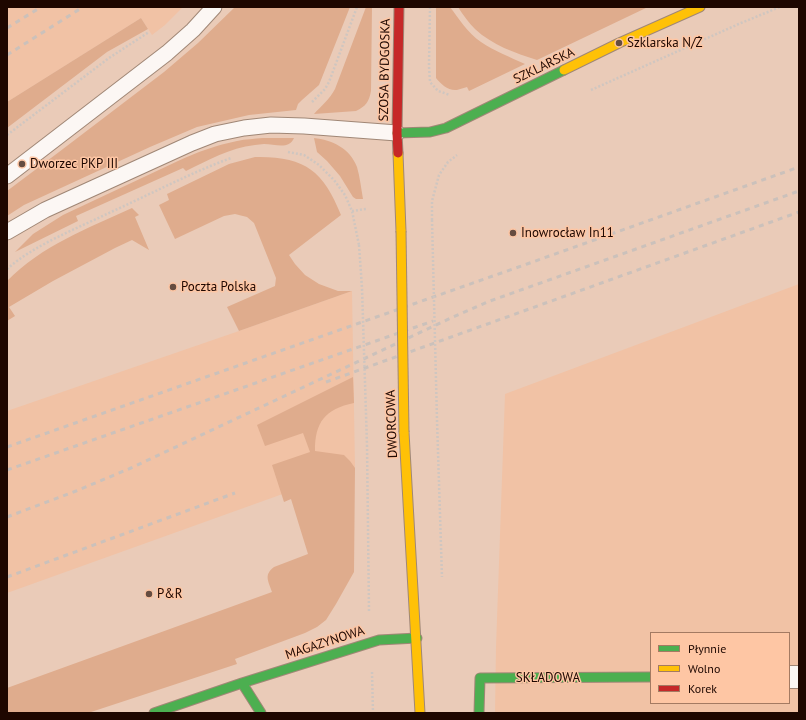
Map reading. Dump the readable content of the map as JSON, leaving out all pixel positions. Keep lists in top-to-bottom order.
{
  "streets": {
    "street": [
      "SZKLARSKA",
      "SZOSA BYDGOSKA",
      "DWORCOWA",
      "MAGAZYNOWA",
      "SKŁADOWA"
    ]
  },
  "crossings": [
    ["SZKLARSKA", "SZOSA BYDGOSKA"],
    ["SZKLARSKA", "DWORCOWA"],
    ["SZOSA BYDGOSKA", "DWORCOWA"],
    ["DWORCOWA", "MAGAZYNOWA"]
  ],
  "places": [
    "Szklarska N/Ż",
    "Dworzec PKP III",
    "Inowrocław In11",
    "Poczta Polska",
    "P&R"
  ],
  "legend": ["Płynnie", "Wolno", "Korek"]
}
